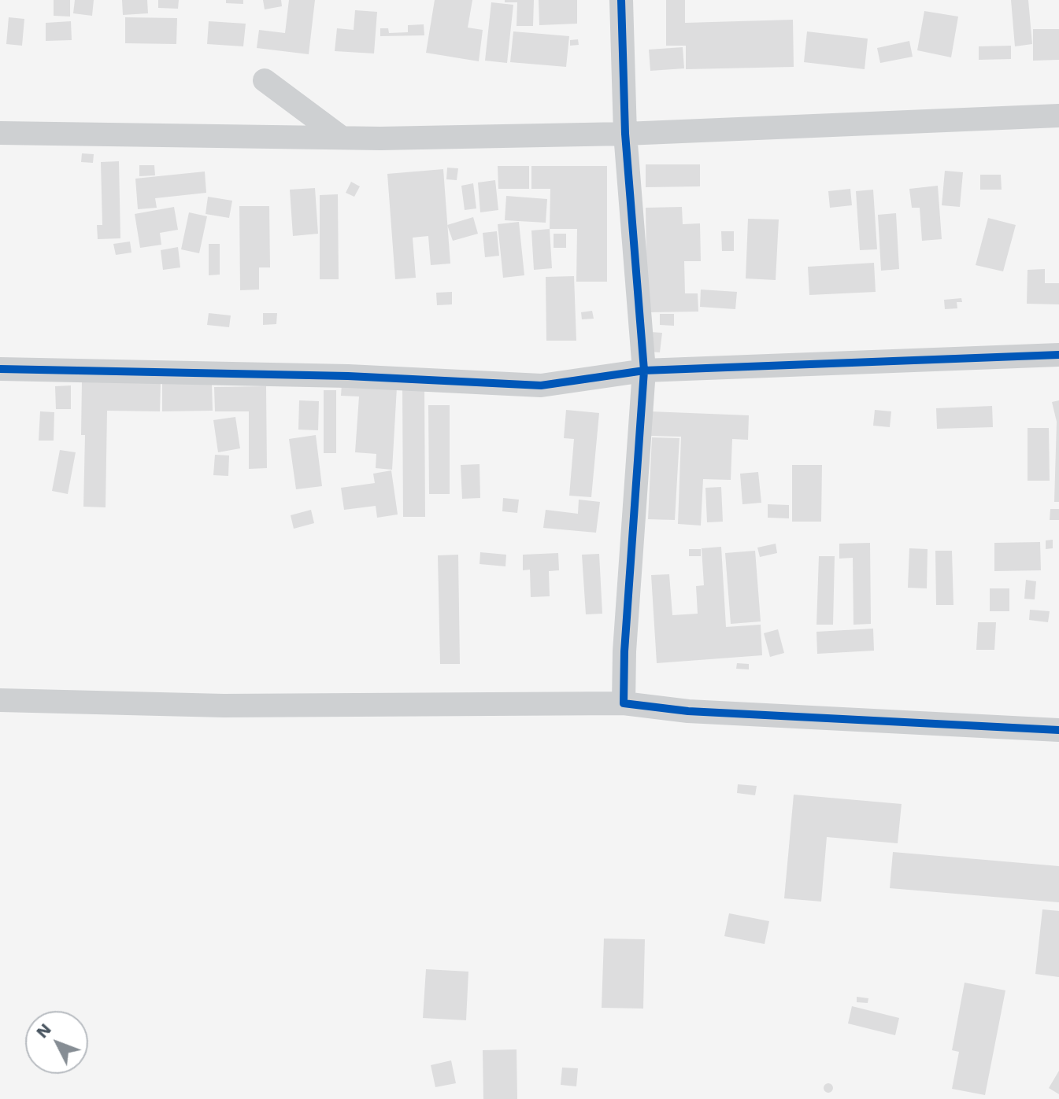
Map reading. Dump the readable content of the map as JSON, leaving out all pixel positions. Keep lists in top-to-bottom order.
{
  "north": "top left"
}
